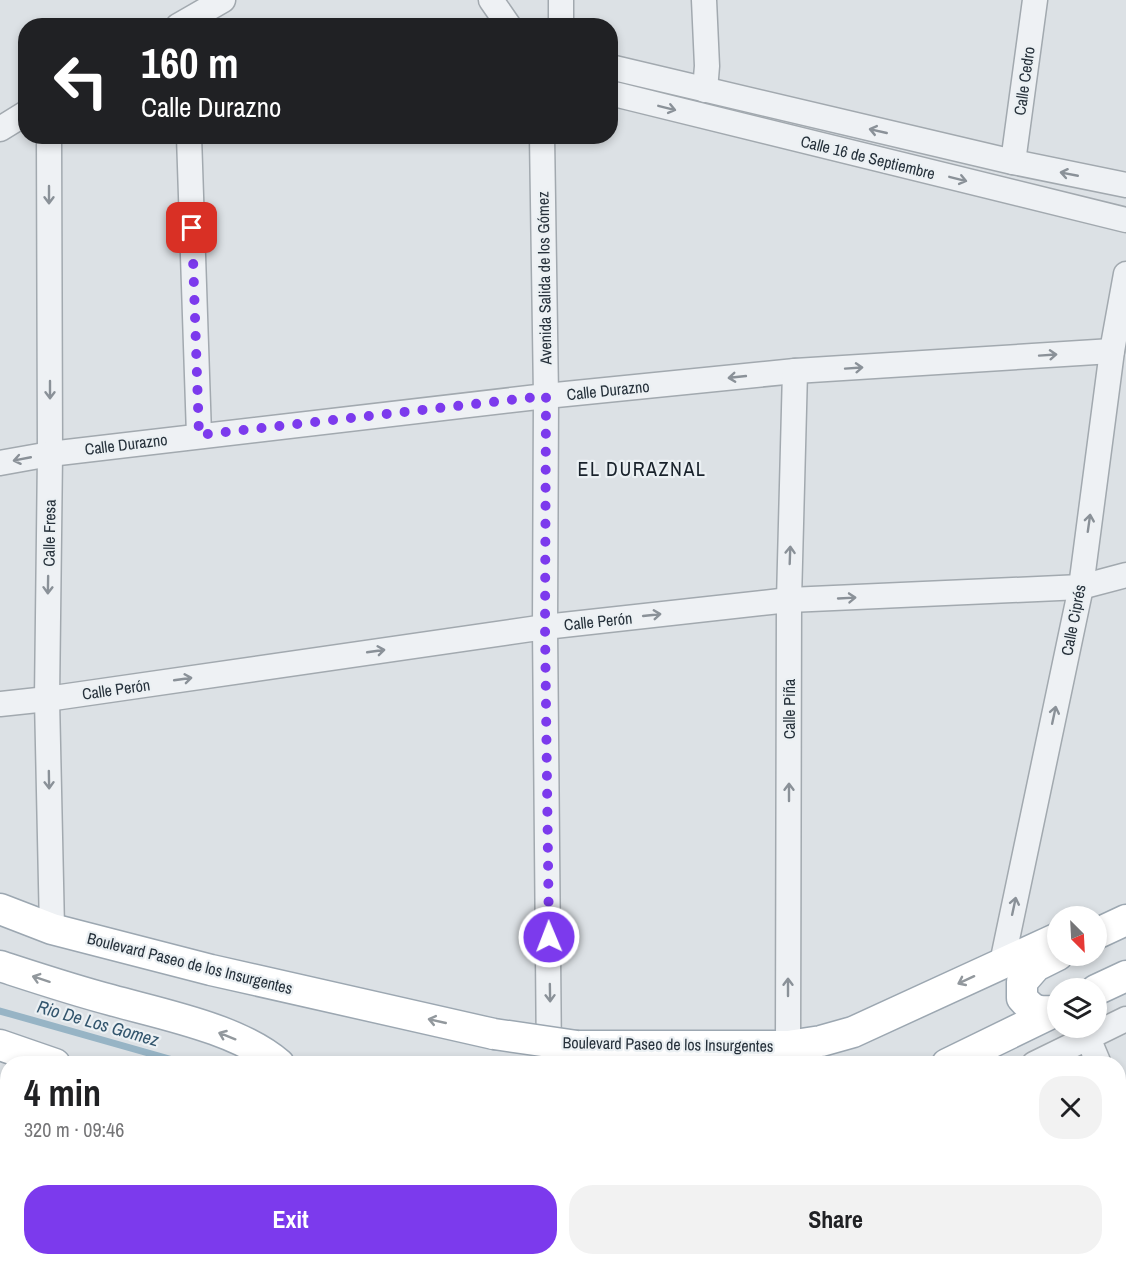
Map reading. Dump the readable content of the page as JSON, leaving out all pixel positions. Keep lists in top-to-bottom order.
{
  "streets": {
    "main road": ["Boulevard Paseo de los Insurgentes"],
    "street": [
      "Calle Cedro",
      "Calle 16 de Septiembre",
      "Avenida Salida de los Gómez",
      "Calle Durazno",
      "Calle Fresa",
      "Calle Ciprés",
      "Calle Perón",
      "Calle Piña"
    ]
  },
  "crossings": [
    ["Calle Cedro", "Calle 16 de Septiembre"],
    ["Avenida Salida de los Gómez", "Calle Durazno"],
    ["Avenida Salida de los Gómez", "Calle Perón"],
    ["Calle Durazno", "Calle Fresa"],
    ["Calle Durazno", "Calle Ciprés"],
    ["Calle Durazno", "Calle Piña"],
    ["Calle Fresa", "Calle Perón"],
    ["Calle Fresa", "Boulevard Paseo de los Insurgentes"],
    ["Calle Ciprés", "Calle Perón"],
    ["Calle Ciprés", "Boulevard Paseo de los Insurgentes"],
    ["Calle Perón", "Calle Piña"],
    ["Calle Piña", "Boulevard Paseo de los Insurgentes"]
  ],
  "one_way": [
    "Avenida Salida de los Gómez",
    "Calle Ciprés",
    "Calle Perón",
    "Calle Piña",
    "Boulevard Paseo de los Insurgentes"
  ],
  "districts": ["EL DURAZNAL"],
  "water": ["Rio De Los Gomez"],
  "north": "bottom right",
  "page": {
    "turn": ["160 m", "Calle Durazno"],
    "heading": ["4 min", "320 m · 09:46"],
    "buttons": ["Exit", "Share"]
  }
}
